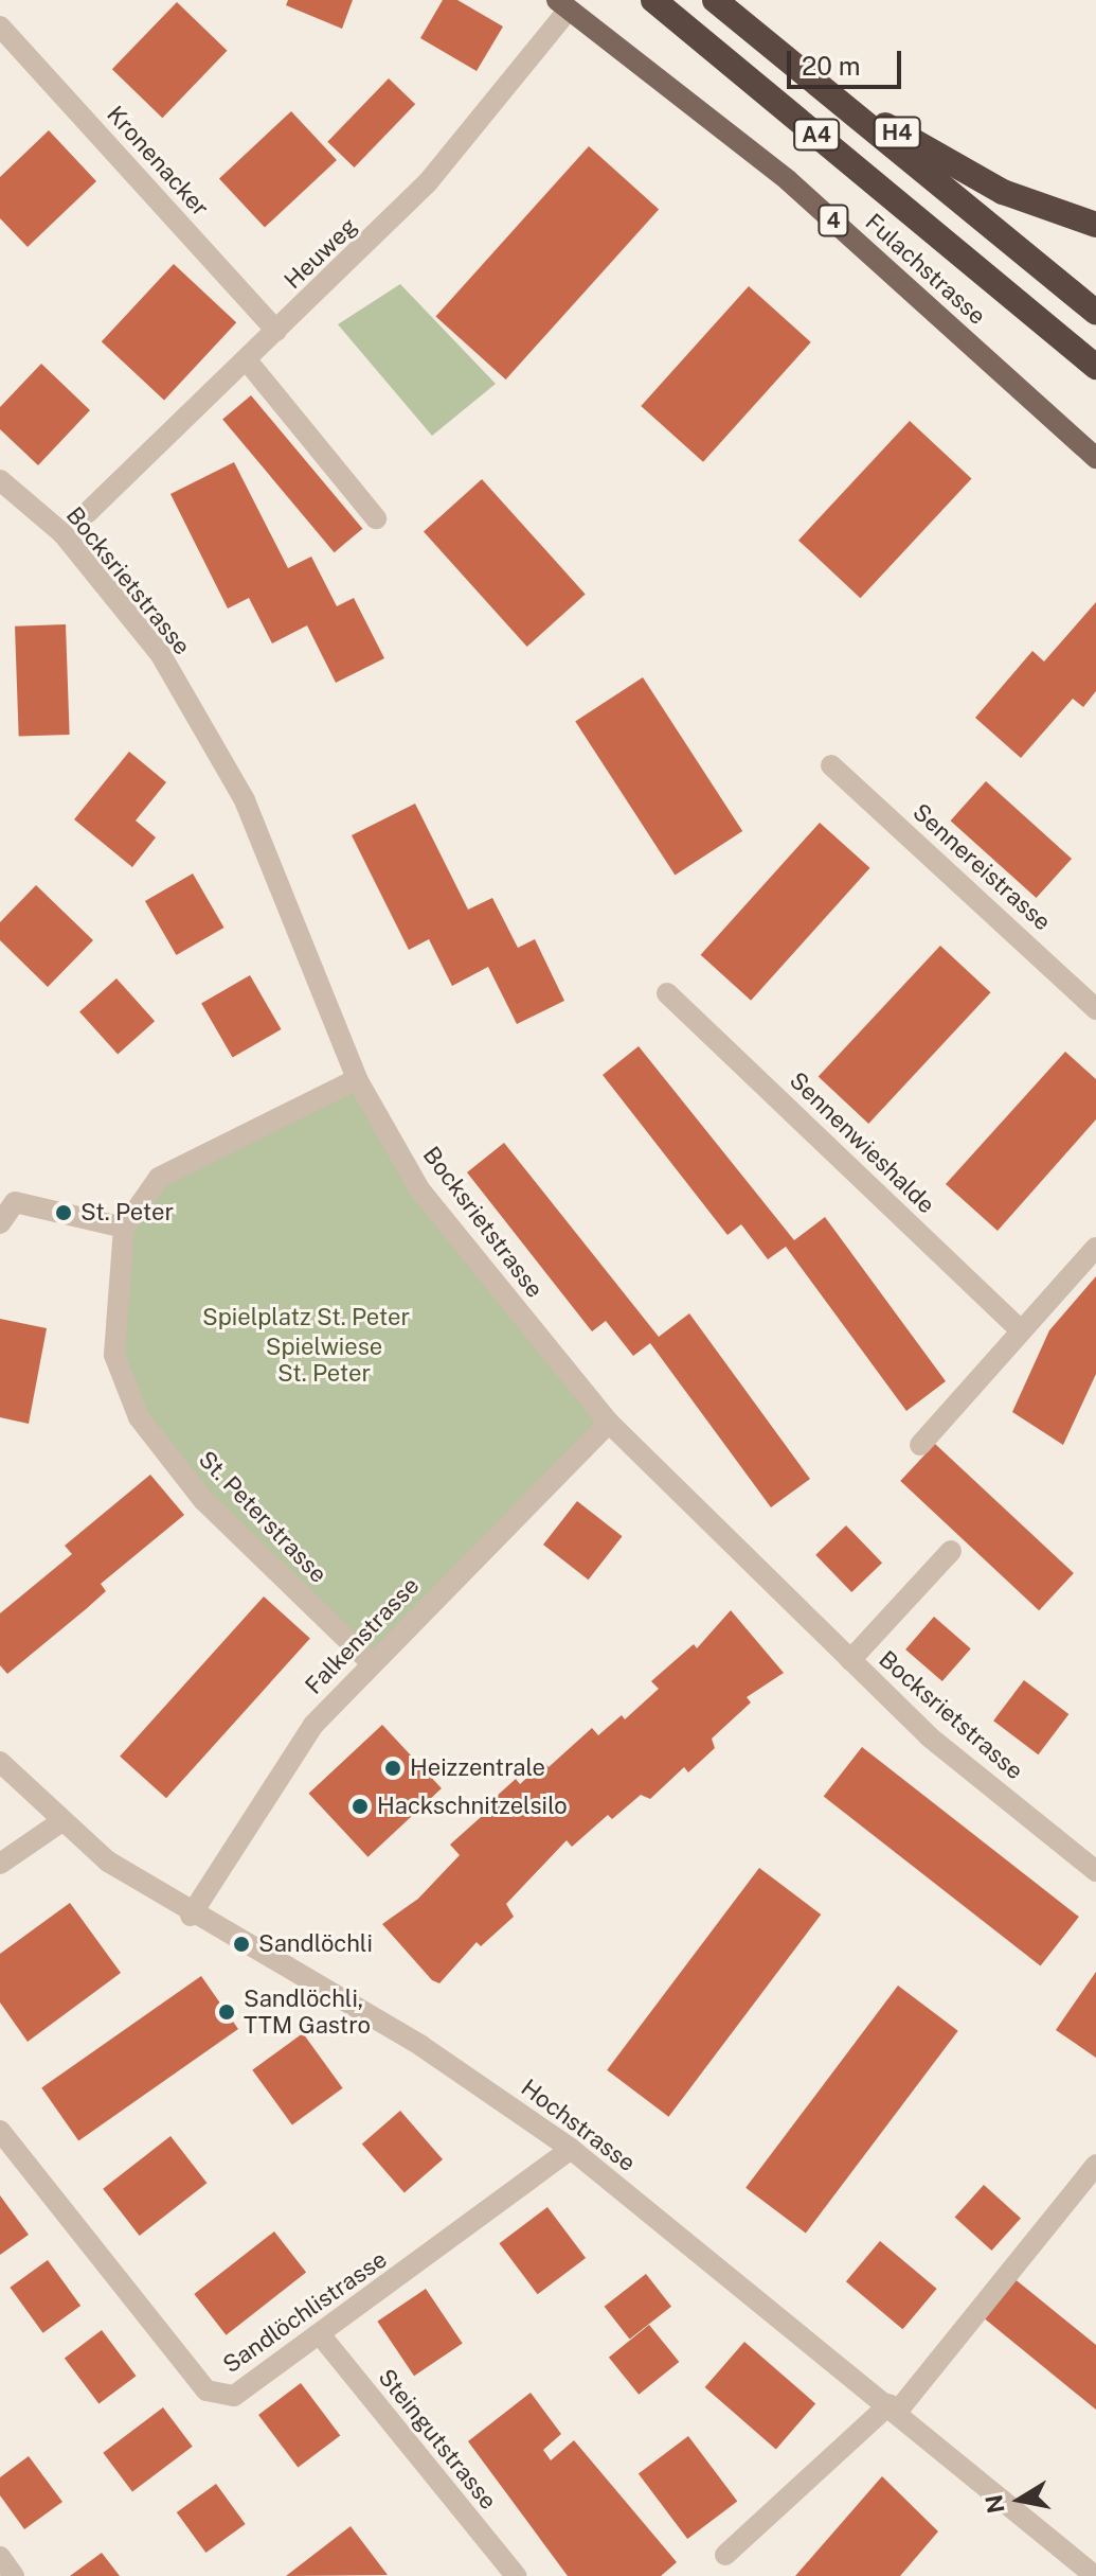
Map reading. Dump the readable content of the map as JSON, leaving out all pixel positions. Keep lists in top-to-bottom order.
{
  "streets": {
    "highway": ["H4", "A4"],
    "main road": ["4", "Fulachstrasse"],
    "street": [
      "Kronenacker",
      "Heuweg",
      "Bocksrietstrasse",
      "Sennereistrasse",
      "Sennenwieshalde",
      "St. Peterstrasse",
      "Falkenstrasse",
      "Hochstrasse",
      "Sandlöchlistrasse",
      "Steingutstrasse"
    ]
  },
  "crossings": [
    ["H4", "A4"],
    ["Kronenacker", "Heuweg"],
    ["Heuweg", "Fulachstrasse"],
    ["Bocksrietstrasse", "Falkenstrasse"],
    ["St. Peterstrasse", "Falkenstrasse"],
    ["Falkenstrasse", "Hochstrasse"],
    ["Hochstrasse", "Sandlöchlistrasse"],
    ["Sandlöchlistrasse", "Steingutstrasse"]
  ],
  "parks": ["Spielplatz St. Peter", "Spielwiese St. Peter"],
  "places": [
    "St. Peter",
    "Heizzentrale",
    "Hackschnitzelsilo",
    "Sandlöchli",
    "Sandlöchli, TTM Gastro"
  ],
  "scale_bar": "20 m",
  "north": "left"
}
